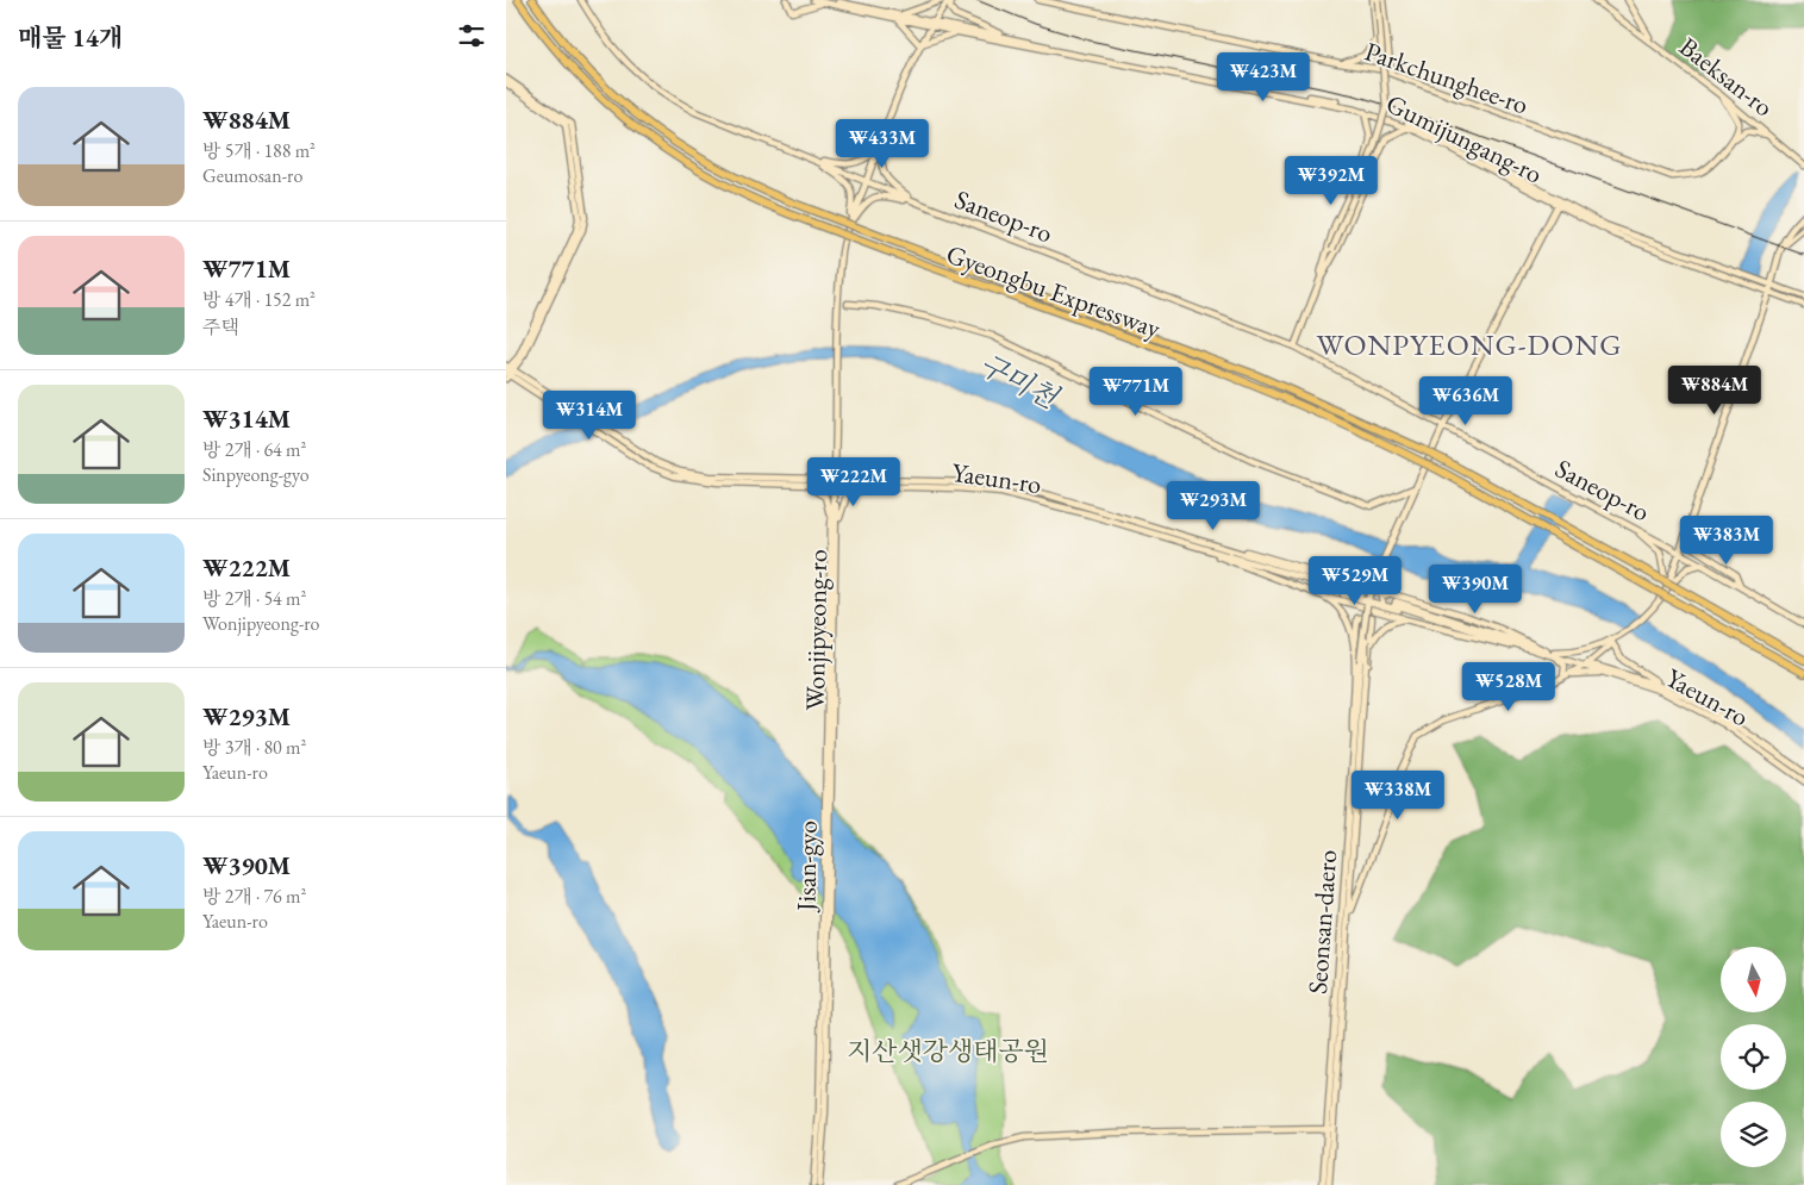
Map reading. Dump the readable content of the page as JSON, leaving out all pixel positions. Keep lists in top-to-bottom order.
{
  "streets": {
    "highway": ["Gyeongbu Expressway"],
    "street": [
      "Baeksan-ro",
      "Parkchunghee-ro",
      "Gumijungang-ro",
      "Saneop-ro",
      "Yaeun-ro",
      "Wonjipyeong-ro",
      "Jisan-gyo",
      "Seonsan-daero"
    ]
  },
  "crossings": [
    ["Yaeun-ro", "Wonjipyeong-ro"],
    ["Wonjipyeong-ro", "Jisan-gyo"]
  ],
  "districts": ["WONPYEONG-DONG"],
  "water": ["구미천"],
  "parks": ["지산샛강생태공원"],
  "north": "bottom",
  "page": {
    "heading": "매물 14개",
    "price": [
      "₩423M",
      "₩433M",
      "₩392M",
      "₩884M",
      "₩771M",
      "₩636M",
      "₩314M",
      "₩222M",
      "₩293M",
      "₩383M",
      "₩529M",
      "₩390M",
      "₩528M",
      "₩338M"
    ],
    "list": [
      {
        "name": "₩884M",
        "note": "방 5개 · 188 m² · Geumosan-ro"
      },
      {
        "name": "₩771M",
        "note": "방 4개 · 152 m² · 주택"
      },
      {
        "name": "₩314M",
        "note": "방 2개 · 64 m² · Sinpyeong-gyo"
      },
      {
        "name": "₩222M",
        "note": "방 2개 · 54 m² · Wonjipyeong-ro"
      },
      {
        "name": "₩293M",
        "note": "방 3개 · 80 m² · Yaeun-ro"
      },
      {
        "name": "₩390M",
        "note": "방 2개 · 76 m² · Yaeun-ro"
      }
    ]
  }
}
